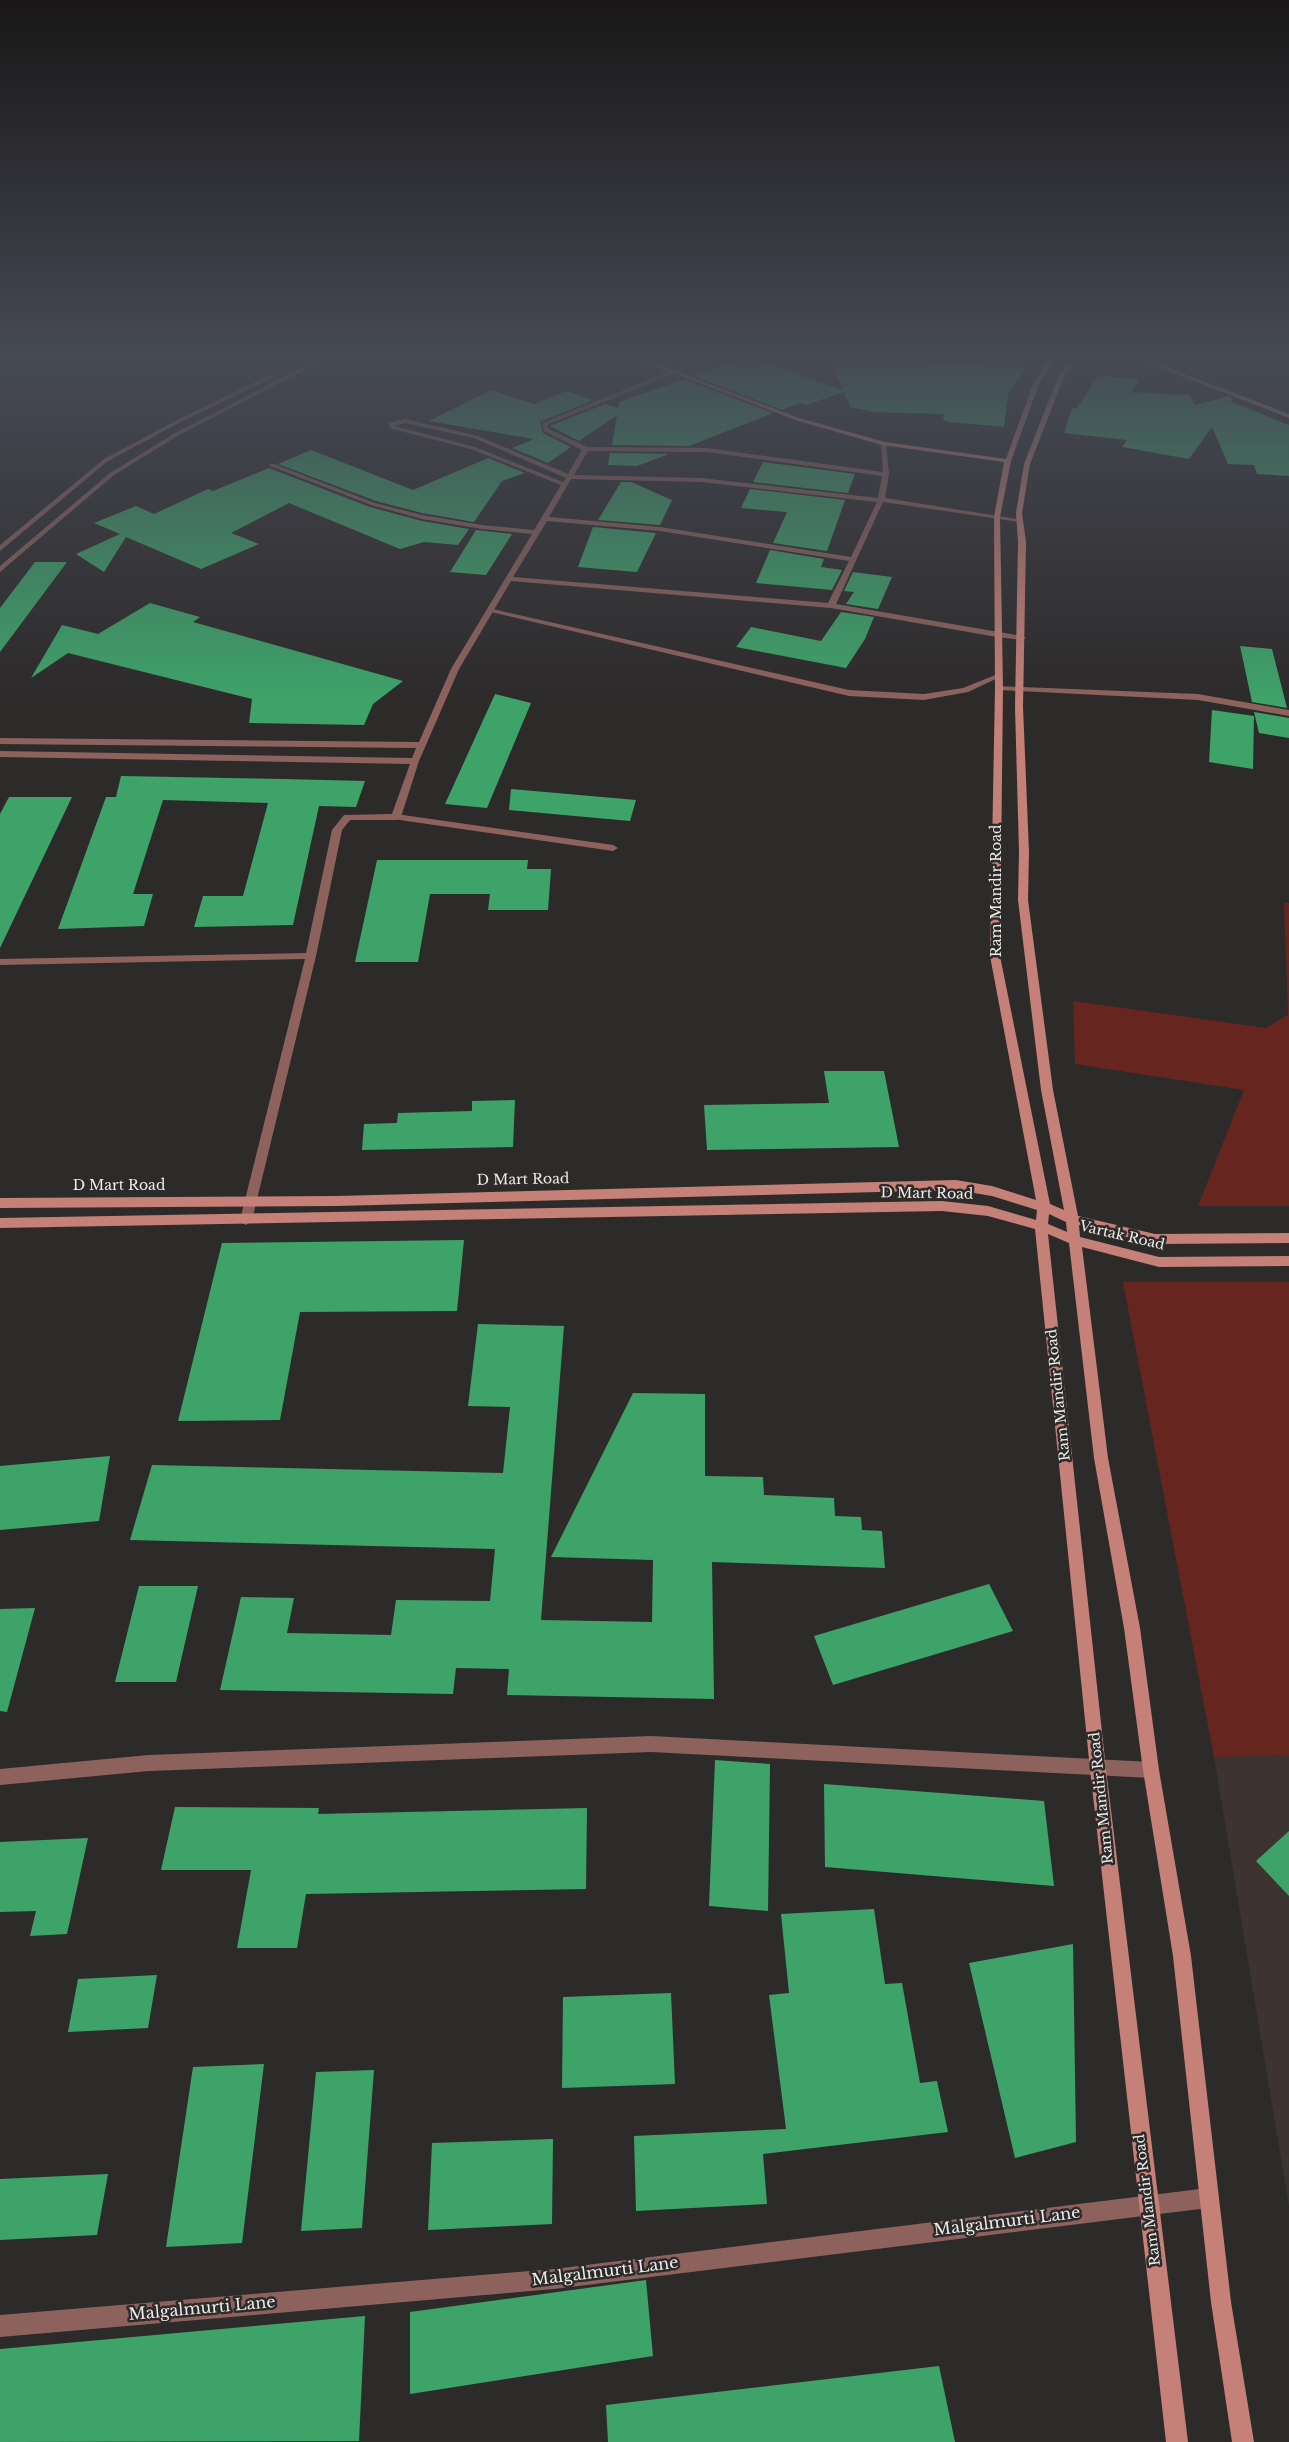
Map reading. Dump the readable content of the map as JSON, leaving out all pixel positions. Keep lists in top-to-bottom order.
{
  "streets": {
    "main road": ["Ram Mandir Road", "D Mart Road", "Vartak Road"],
    "street": ["Malgalmurti Lane"]
  },
  "crossings": [
    ["Ram Mandir Road", "D Mart Road"],
    ["Ram Mandir Road", "Vartak Road"],
    ["Ram Mandir Road", "Malgalmurti Lane"],
    ["D Mart Road", "Vartak Road"]
  ]
}
